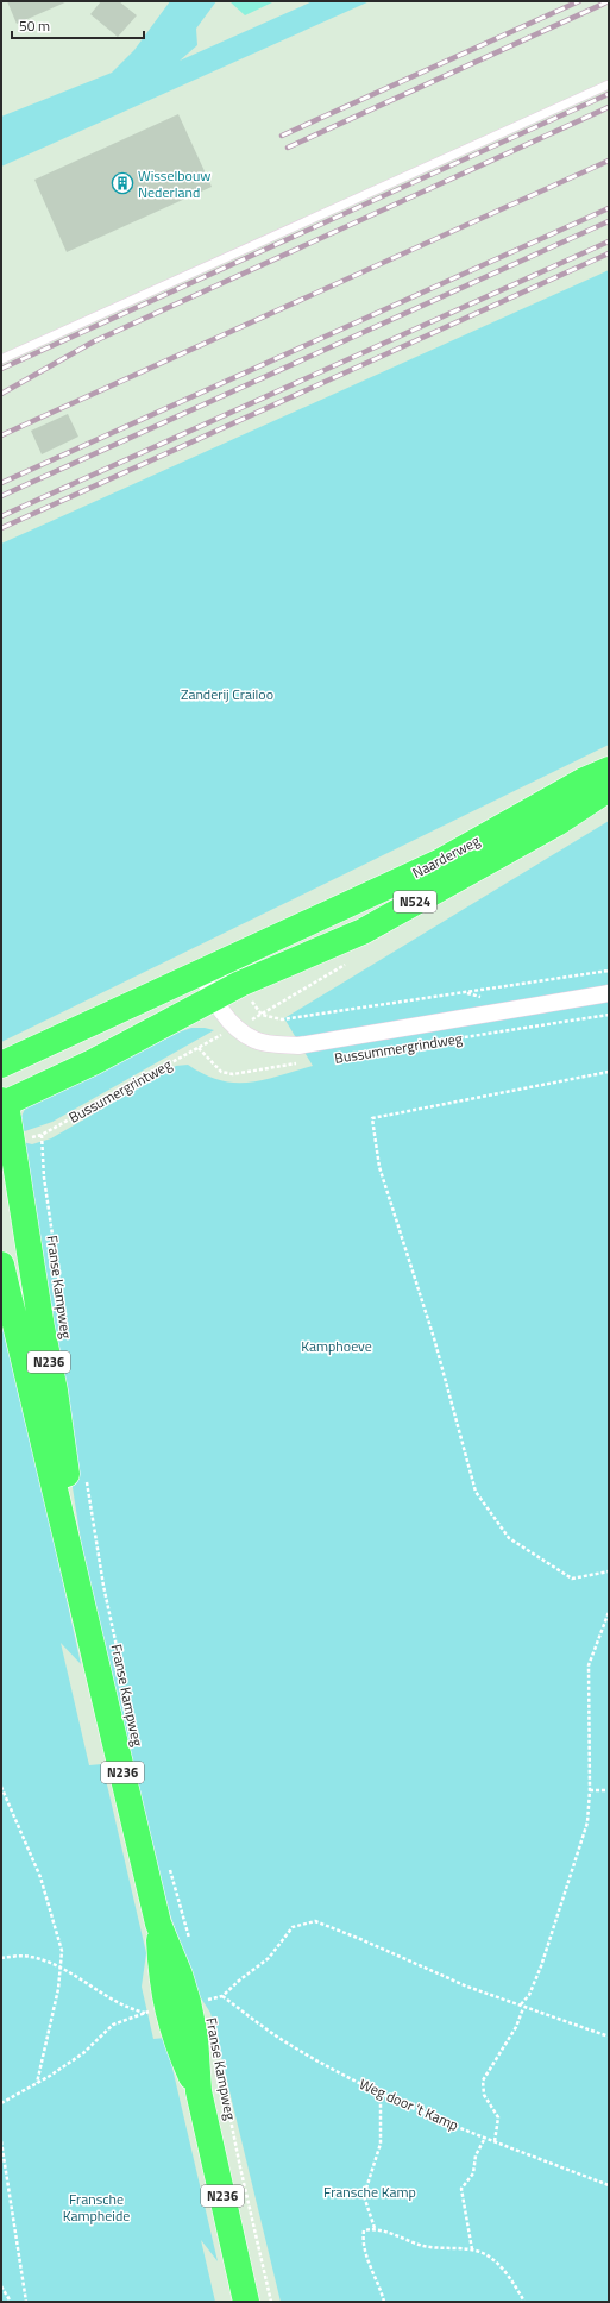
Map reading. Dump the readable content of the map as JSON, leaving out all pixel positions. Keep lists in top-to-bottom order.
{
  "streets": {
    "main road": [
      "Naarderweg",
      "N524",
      "Franse Kampweg",
      "N236"
    ],
    "street": ["Bussummergrindweg"],
    "path": ["Bussumergrintweg", "Weg door 't Kamp"]
  },
  "crossings": [
    ["Naarderweg", "N524"],
    ["Naarderweg", "Bussummergrindweg"],
    ["N524", "Bussummergrindweg"],
    ["N524", "Franse Kampweg"],
    ["Bussumergrintweg", "Franse Kampweg"],
    ["Franse Kampweg", "Weg door 't Kamp"]
  ],
  "parks": [
    "Zanderij Crailoo",
    "Kamphoeve",
    "Fransche Kamp",
    "Fransche Kampheide"
  ],
  "places": {
    "building": ["Wisselbouw Nederland"]
  },
  "scale_bar": "50 m"
}
